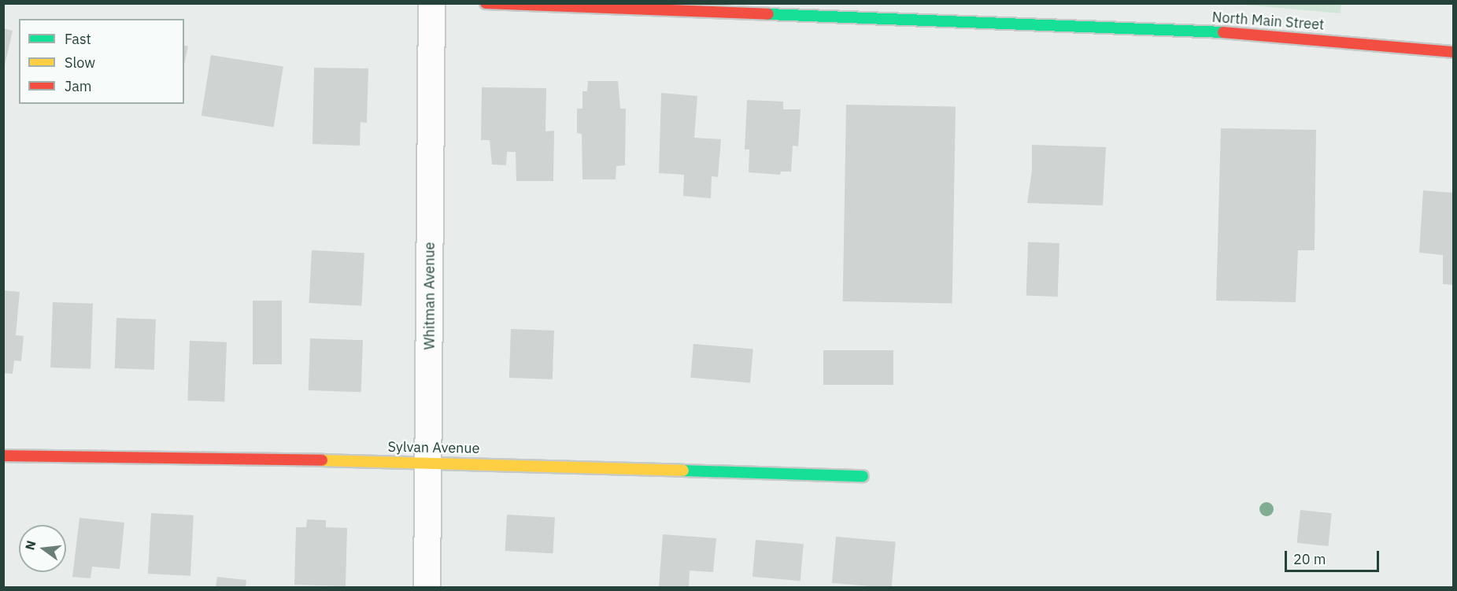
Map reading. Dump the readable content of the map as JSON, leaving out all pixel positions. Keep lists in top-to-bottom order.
{
  "streets": {
    "main road": ["North Main Street", "Sylvan Avenue"],
    "street": ["Whitman Avenue"]
  },
  "crossings": [
    ["Whitman Avenue", "Sylvan Avenue"]
  ],
  "legend": ["Fast", "Slow", "Jam"],
  "scale_bar": "20 m",
  "north": "left"
}
